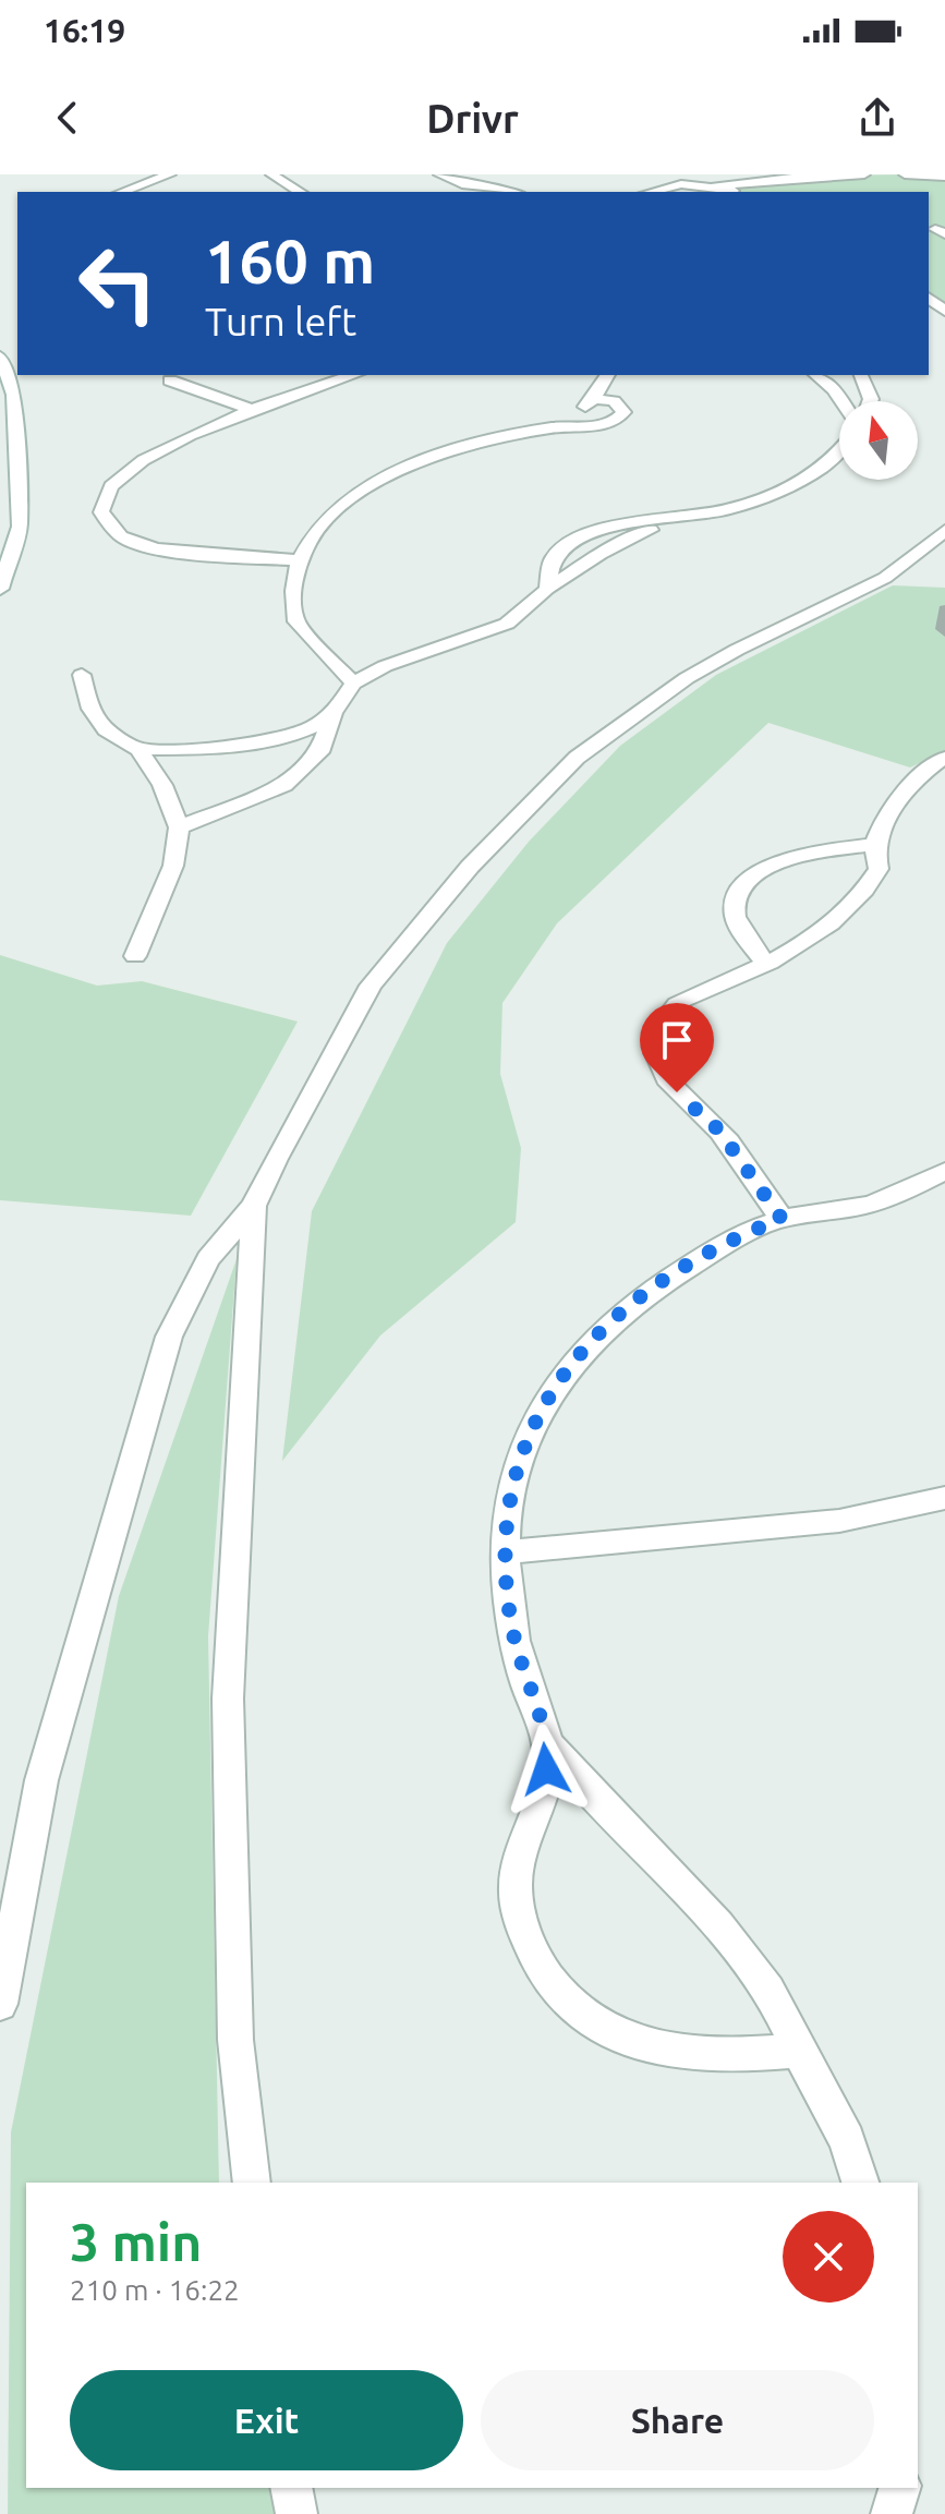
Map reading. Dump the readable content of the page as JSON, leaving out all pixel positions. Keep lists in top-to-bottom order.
{
  "north": "top",
  "page": {
    "status": "16:19",
    "header": "Drivr",
    "turn": ["160 m", "Turn left"],
    "heading": ["3 min", "210 m · 16:22"],
    "buttons": ["Exit", "Share"]
  }
}
